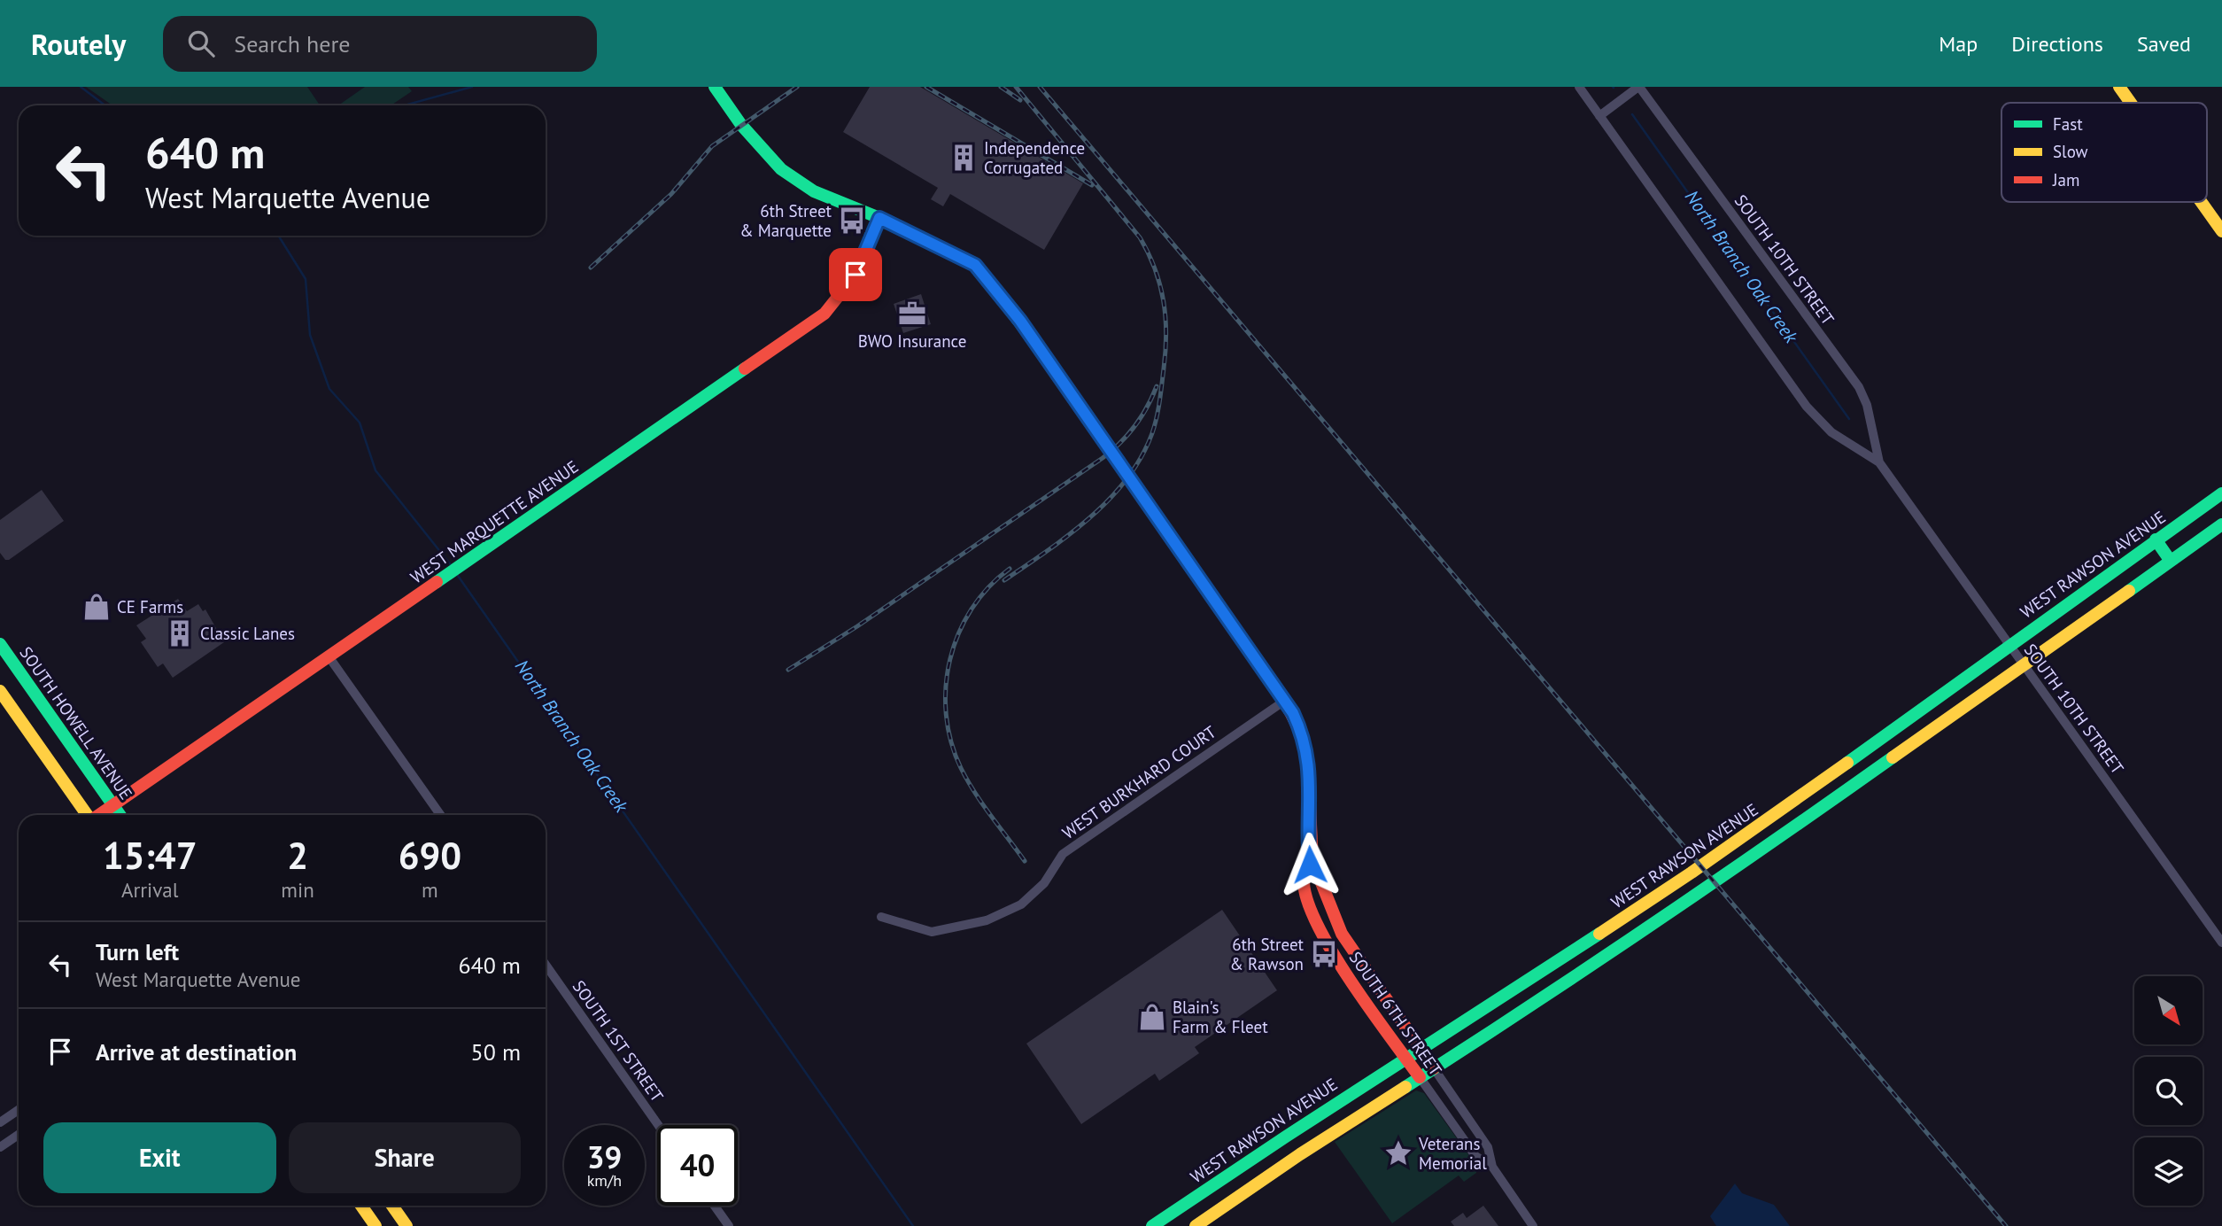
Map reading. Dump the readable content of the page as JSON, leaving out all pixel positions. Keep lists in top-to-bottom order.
{
  "streets": {
    "main road": [
      "WEST MARQUETTE AVENUE",
      "WEST RAWSON AVENUE",
      "SOUTH HOWELL AVENUE",
      "SOUTH 6TH STREET"
    ],
    "street": ["SOUTH 10TH STREET", "WEST BURKHARD COURT", "SOUTH 1ST STREET"]
  },
  "crossings": [
    ["SOUTH 10TH STREET", "WEST RAWSON AVENUE"],
    ["WEST MARQUETTE AVENUE", "SOUTH HOWELL AVENUE"],
    ["WEST MARQUETTE AVENUE", "SOUTH 6TH STREET"],
    ["WEST RAWSON AVENUE", "SOUTH 6TH STREET"],
    ["WEST BURKHARD COURT", "SOUTH 6TH STREET"]
  ],
  "water": ["North Branch Oak Creek"],
  "places": {
    "building": ["Independence Corrugated", "Classic Lanes"],
    "bus stop": ["6th Street & Marquette", "6th Street & Rawson"],
    "office": ["BWO Insurance"],
    "shop": ["CE Farms", "Blain's Farm & Fleet"],
    "place": ["Veterans Memorial"]
  },
  "legend": ["Fast", "Slow", "Jam"],
  "north": "bottom right",
  "page": {
    "header": "Routely",
    "search": "Search here",
    "nav": ["Map", "Directions", "Saved"],
    "turn": ["640 m", "West Marquette Avenue"],
    "eta": [
      "15:47",
      "Arrival",
      "2",
      "min",
      "690",
      "m"
    ],
    "list": [
      {
        "name": "Turn left",
        "note": "West Marquette Avenue",
        "value": "640 m"
      },
      {
        "name": "Arrive at destination",
        "value": "50 m"
      }
    ],
    "buttons": ["Exit", "Share"],
    "speed": "39 km/h",
    "limit": "40"
  }
}
